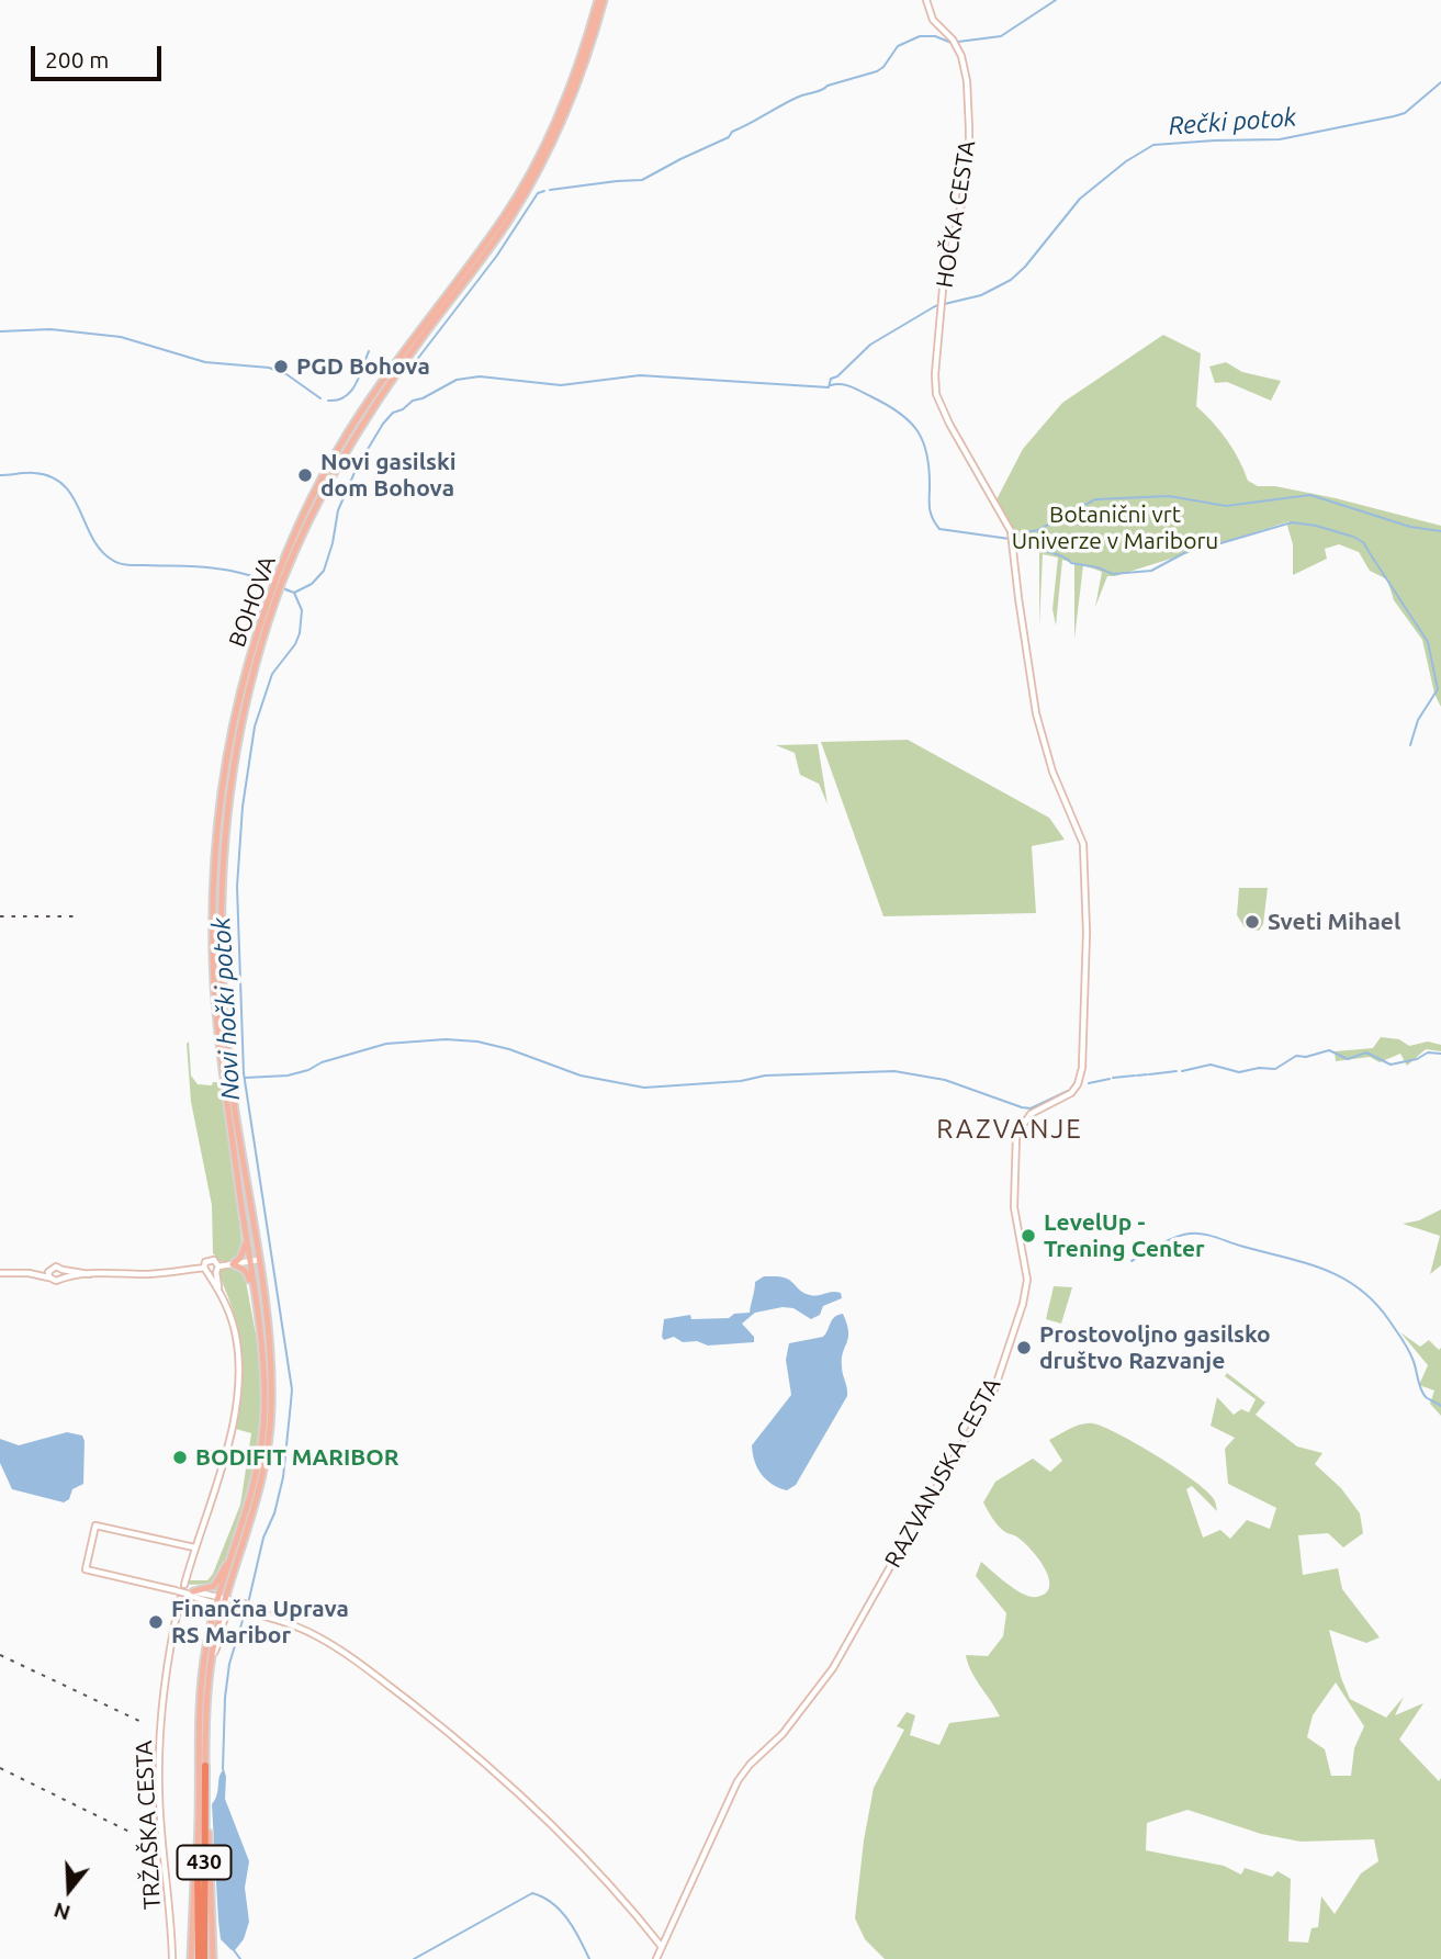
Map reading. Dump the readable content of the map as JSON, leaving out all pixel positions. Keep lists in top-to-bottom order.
{
  "streets": {
    "highway": ["430"],
    "main road": ["BOHOVA", "TRŽAŠKA CESTA"],
    "street": ["HOČKA CESTA", "RAZVANJSKA CESTA"]
  },
  "crossings": [
    ["HOČKA CESTA", "RAZVANJSKA CESTA"],
    ["BOHOVA", "TRŽAŠKA CESTA"],
    ["BOHOVA", "430"],
    ["TRŽAŠKA CESTA", "430"]
  ],
  "districts": ["RAZVANJE"],
  "water": ["Rečki potok", "Novi hočki potok"],
  "parks": ["Botanični vrt Univerze v Mariboru"],
  "places": [
    "PGD Bohova",
    "Novi gasilski dom Bohova",
    "Sveti Mihael",
    "LevelUp - Trening Center",
    "Prostovoljno gasilsko društvo Razvanje",
    "BODIFIT MARIBOR",
    "Finančna Uprava RS Maribor"
  ],
  "scale_bar": "200 m",
  "north": "bottom"
}
